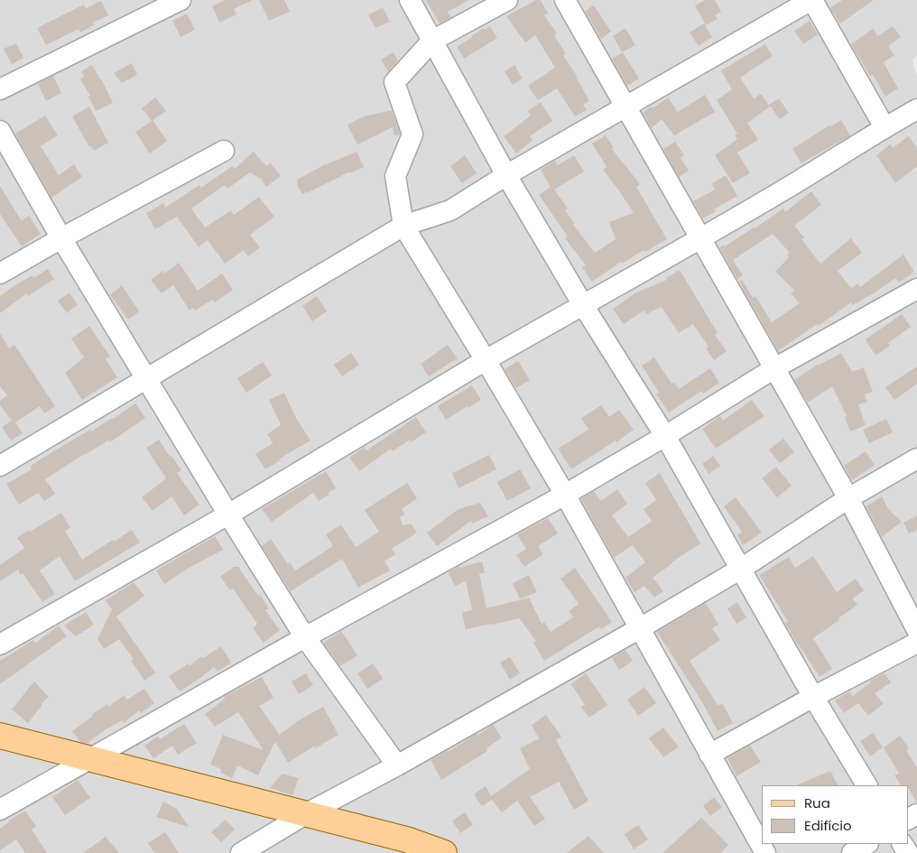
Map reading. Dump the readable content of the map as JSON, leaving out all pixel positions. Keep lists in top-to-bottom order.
{
  "legend": ["Rua", "Edifício"]
}
